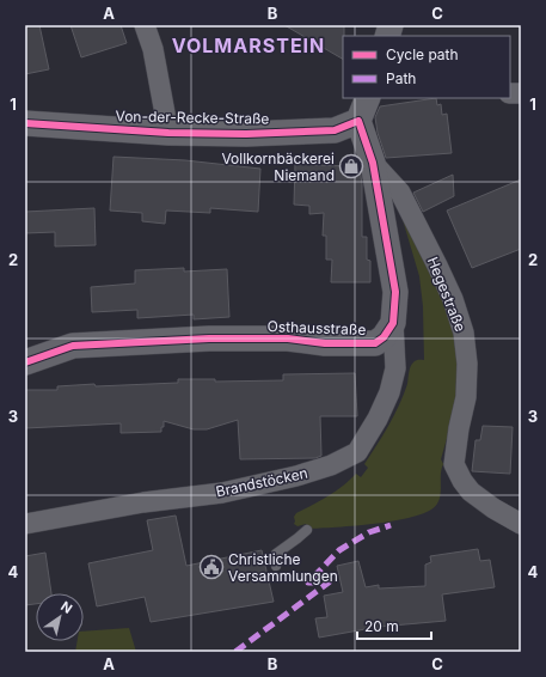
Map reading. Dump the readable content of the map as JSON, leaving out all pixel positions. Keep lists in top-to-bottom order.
{
  "streets": {
    "street": [
      "Von-der-Recke-Straße",
      "Hegestraße",
      "Osthausstraße",
      "Brandstöcken"
    ]
  },
  "crossings": [
    ["Osthausstraße", "Brandstöcken"]
  ],
  "districts": ["VOLMARSTEIN"],
  "places": {
    "shop": ["Vollkornbäckerei Niemand"],
    "public building": ["Christliche Versammlungen"]
  },
  "legend": ["Cycle path", "Path"],
  "scale_bar": "20 m",
  "north": "top right",
  "grid": {
    "columns": ["A", "B", "C"],
    "rows": [
      "1",
      "2",
      "3",
      "4"
    ]
  }
}
